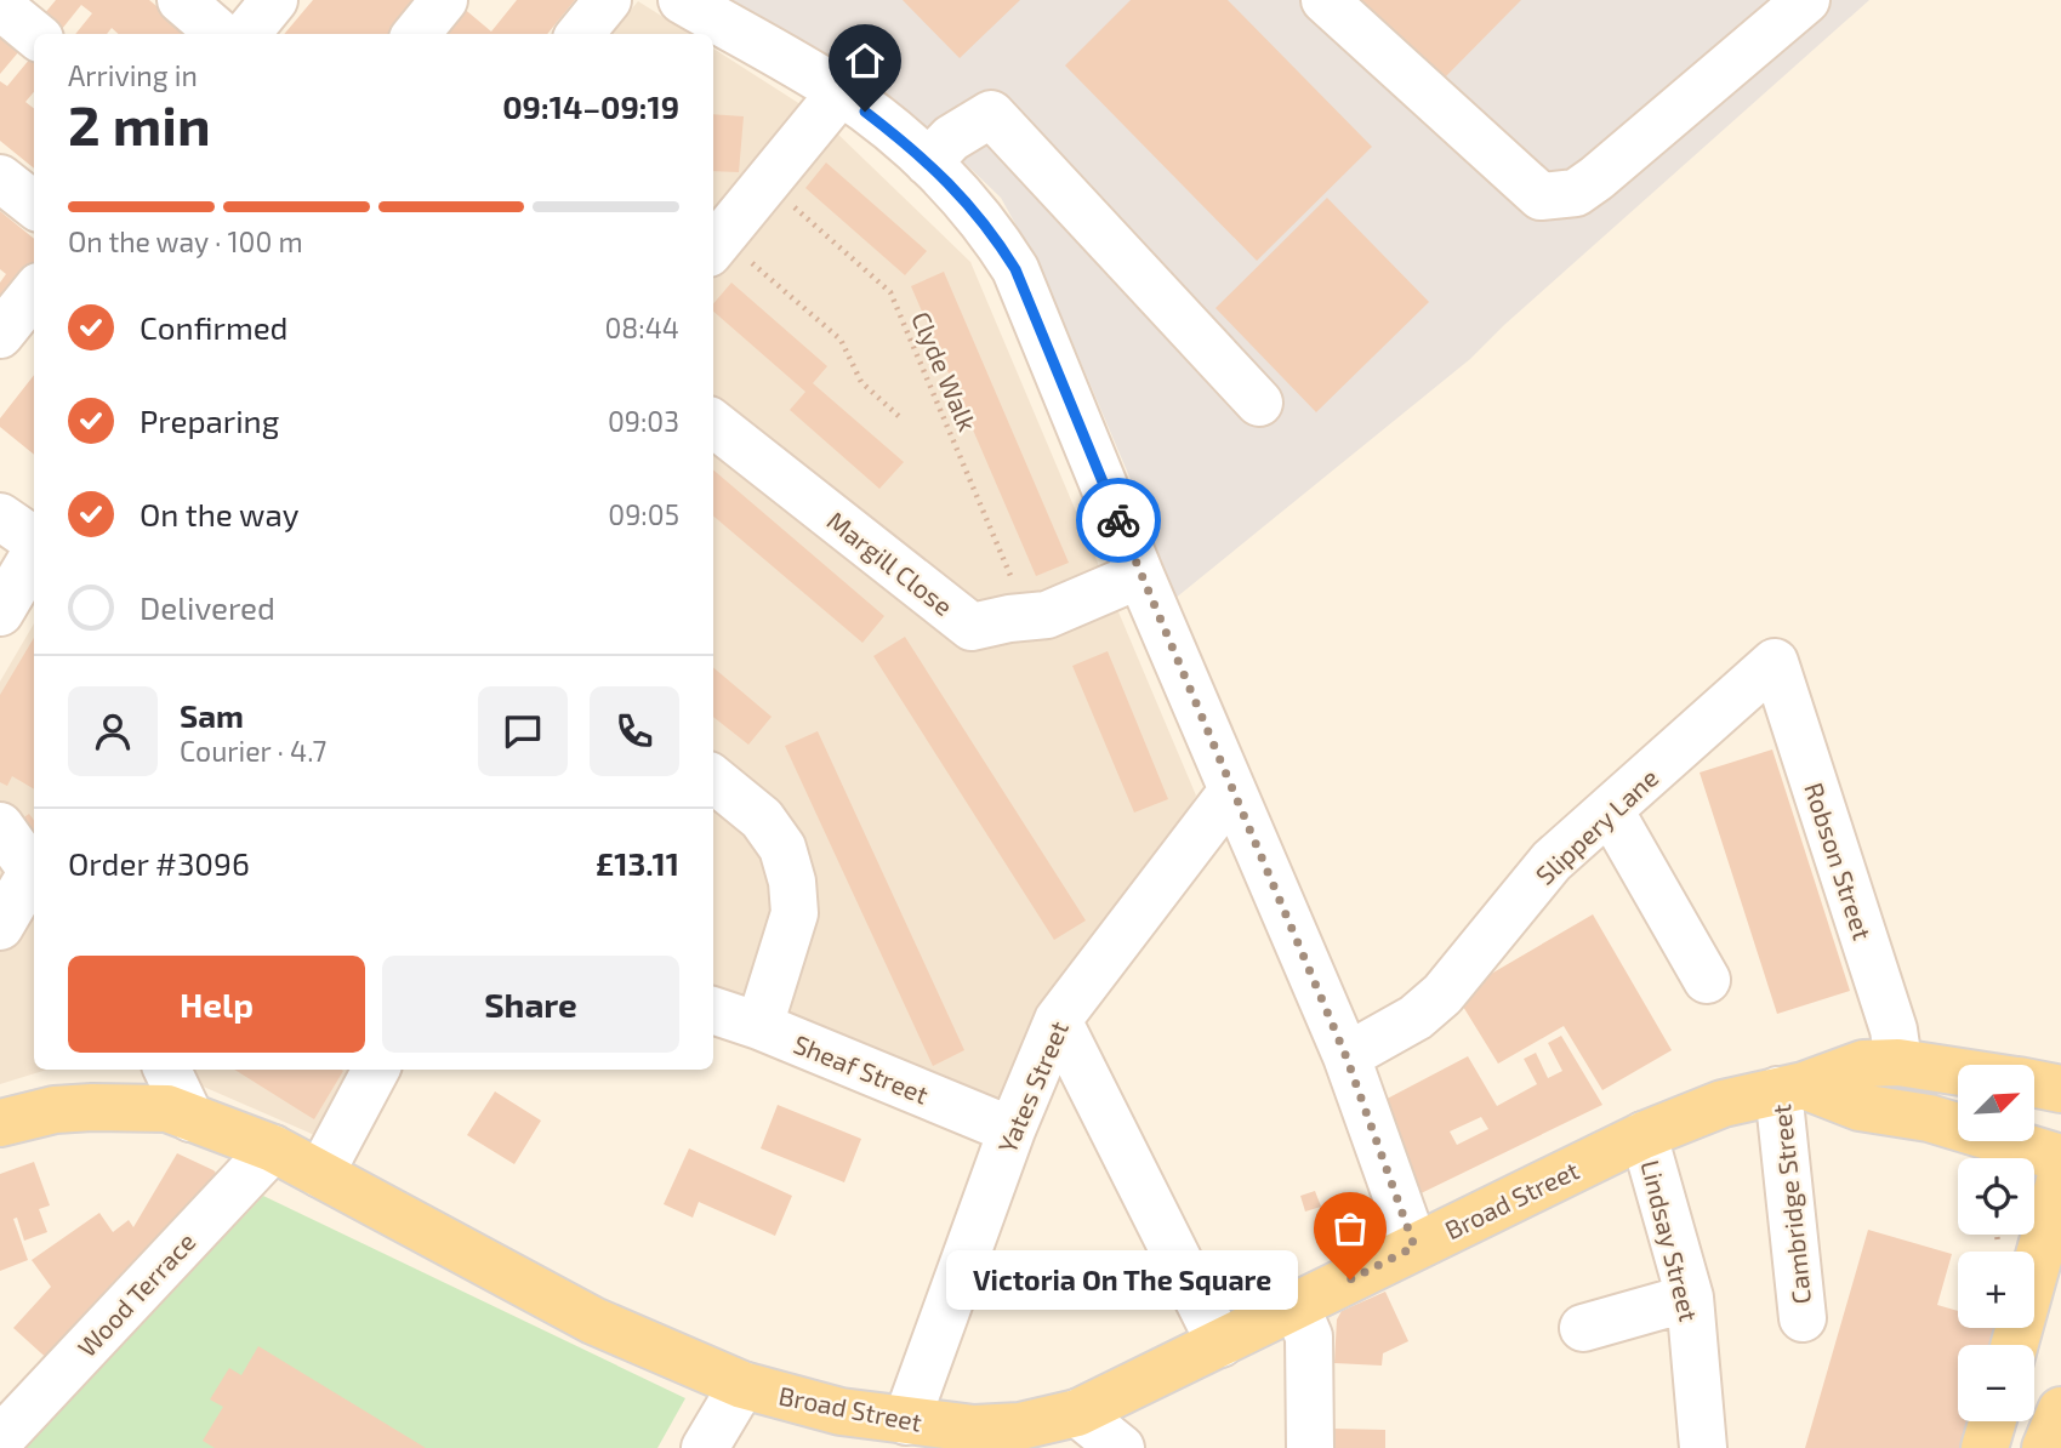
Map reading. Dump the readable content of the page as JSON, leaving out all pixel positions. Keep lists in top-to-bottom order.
{
  "streets": {
    "main road": ["Broad Street"],
    "street": [
      "Margill Close",
      "Slippery Lane",
      "Robson Street",
      "Sheaf Street",
      "Yates Street",
      "Cambridge Street",
      "Lindsay Street",
      "Wood Terrace"
    ],
    "path": ["Clyde Walk"]
  },
  "crossings": [
    ["Clyde Walk", "Margill Close"],
    ["Slippery Lane", "Robson Street"],
    ["Robson Street", "Broad Street"],
    ["Sheaf Street", "Yates Street"],
    ["Yates Street", "Broad Street"],
    ["Broad Street", "Cambridge Street"],
    ["Broad Street", "Lindsay Street"],
    ["Broad Street", "Wood Terrace"]
  ],
  "places": ["Victoria On The Square"],
  "north": "top right",
  "page": {
    "heading": ["2 min", "Arriving in", "09:14–09:19"],
    "panel": [
      "Sam",
      "Courier · 4.7",
      "Order #3096",
      "£13.11"
    ],
    "bar": "On the way · 100 m",
    "list": [
      ["Confirmed", "08:44"],
      ["Preparing", "09:03"],
      ["On the way", "09:05"],
      "Delivered"
    ],
    "buttons": ["Help", "Share"],
    "map_buttons": ["+", "−"],
    "bubble": "Victoria On The Square"
  }
}
